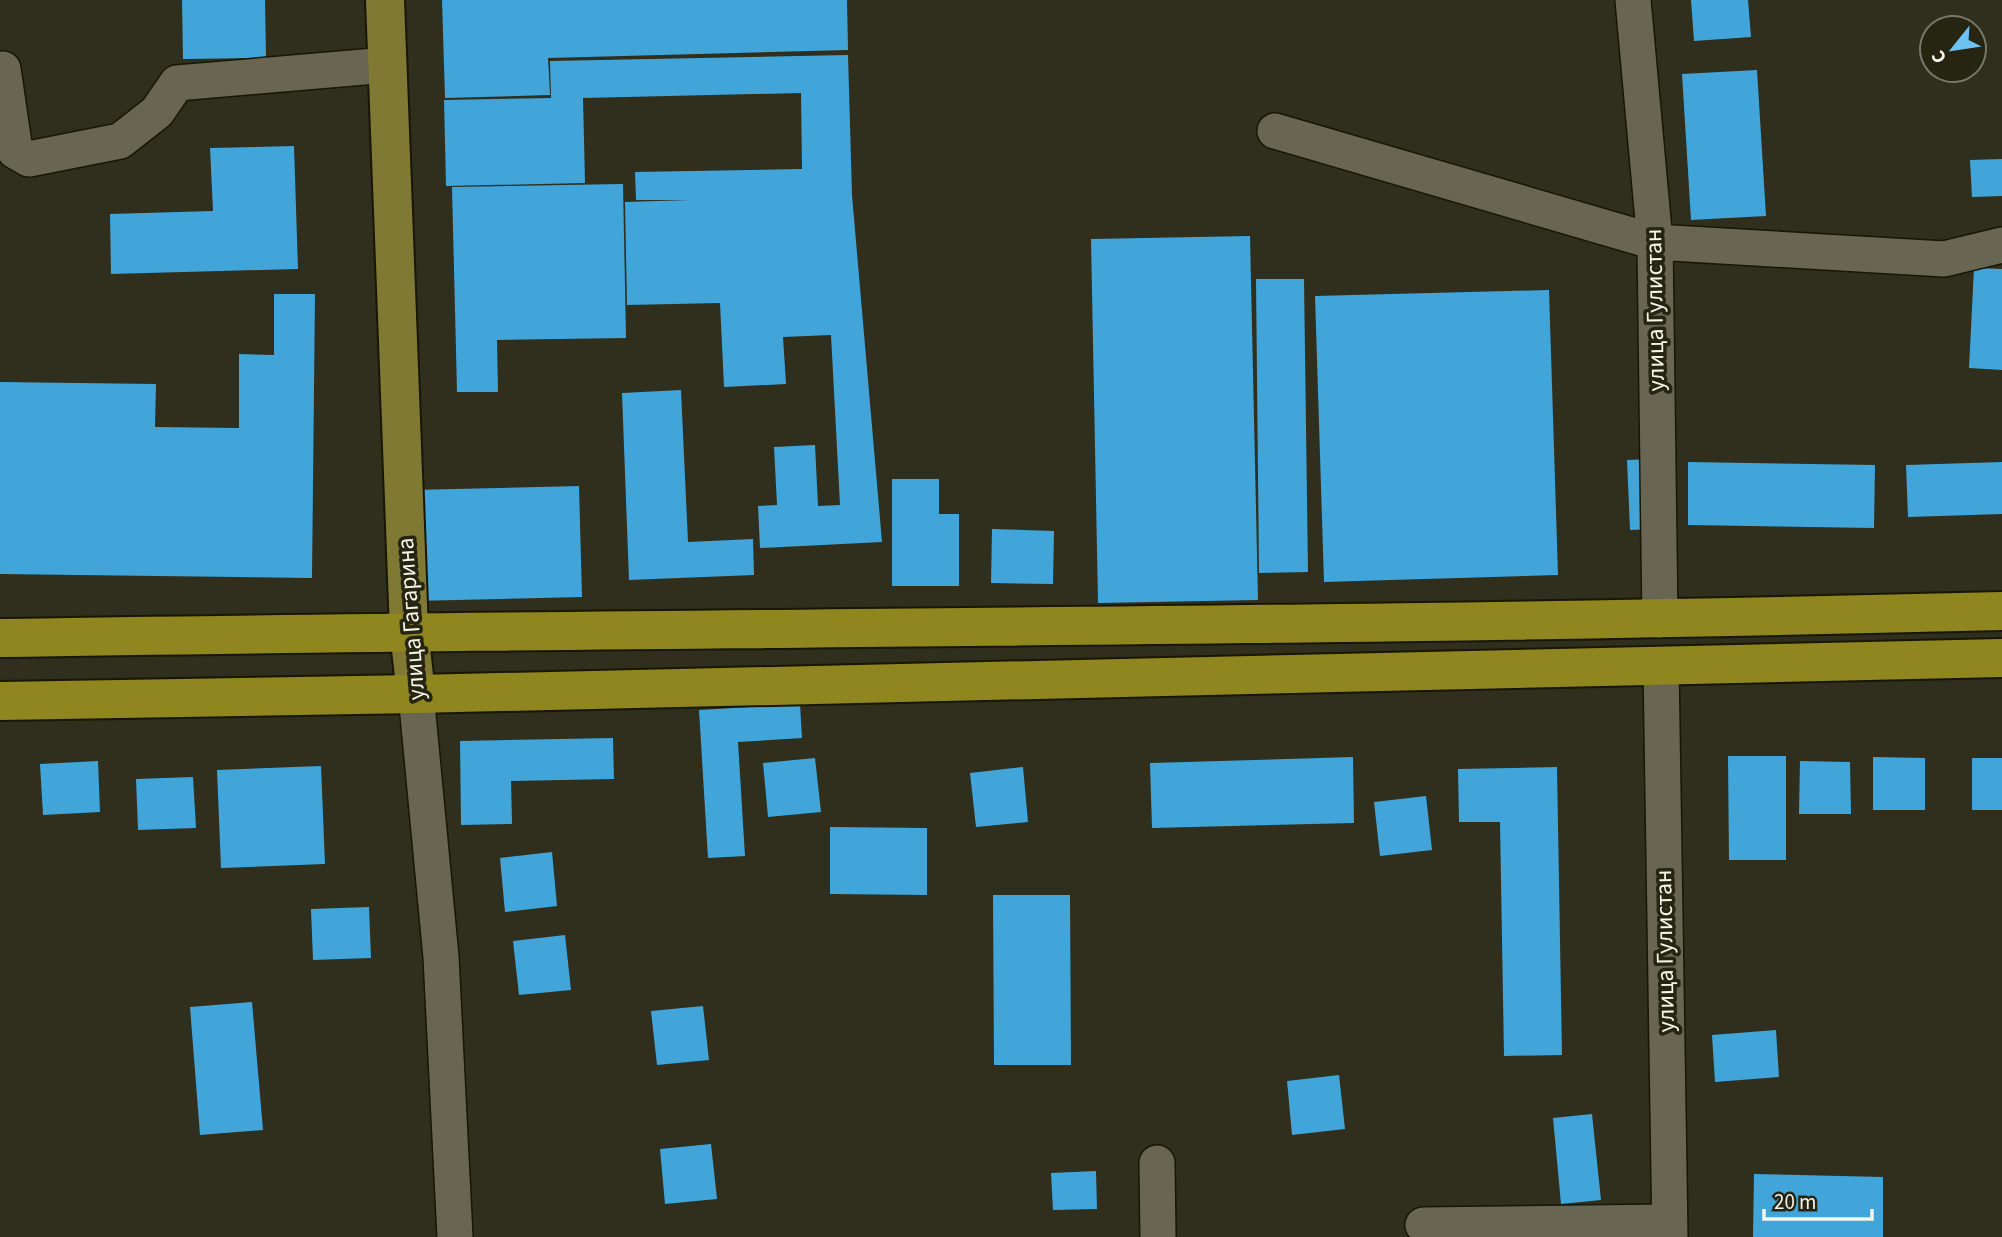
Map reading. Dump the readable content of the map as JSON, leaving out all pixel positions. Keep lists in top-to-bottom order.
{
  "streets": {
    "main road": ["улица Гагарина"],
    "street": ["улица Гулистан"]
  },
  "scale_bar": "20 m",
  "north": "bottom left"
}
